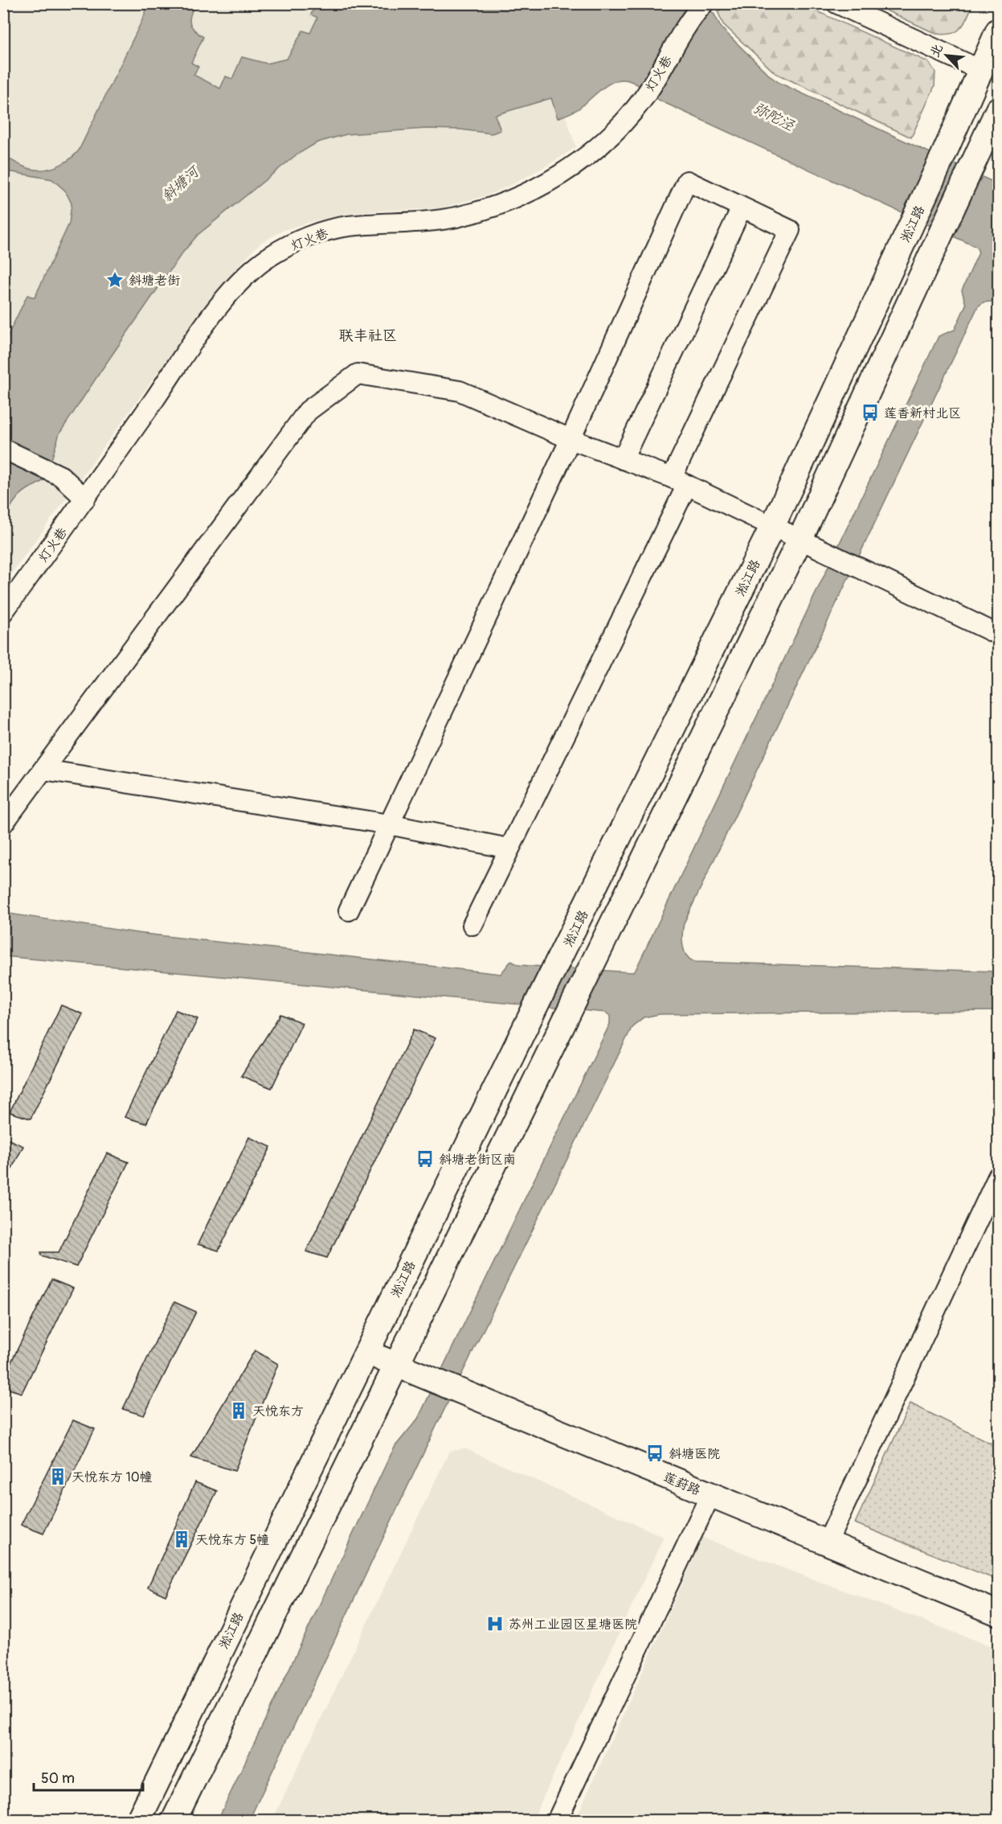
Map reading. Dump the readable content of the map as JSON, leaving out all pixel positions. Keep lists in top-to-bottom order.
{
  "streets": {
    "main road": ["淞江路", "莲葑路"],
    "street": ["灯火巷"]
  },
  "crossings": [
    ["淞江路", "莲葑路"]
  ],
  "districts": ["联丰社区"],
  "water": ["弥陀泾", "斜塘河"],
  "places": {
    "place": ["斜塘老街"],
    "bus stop": ["莲香新村北区", "斜塘老街区南", "斜塘医院"],
    "building": ["天悦东方", "天悦东方 10幢", "天悦东方 5幢"],
    "hospital": ["苏州工业园区星塘医院"]
  },
  "scale_bar": "50 m",
  "north": "top left"
}
